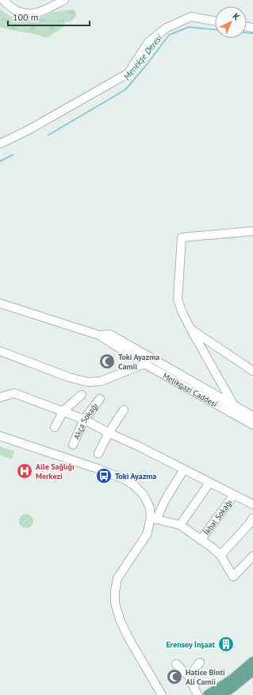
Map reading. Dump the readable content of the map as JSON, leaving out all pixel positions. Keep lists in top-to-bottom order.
{
  "streets": {
    "street": ["Melikgazi Caddesi", "Akça Sokağı", "İkbal Sokağı"]
  },
  "water": ["Menekşe Deresi"],
  "places": {
    "mosque": ["Toki Ayazma Camii", "Hatice Binti Ali Camii"],
    "hospital": ["Aile Sağlığı Merkezi"],
    "bus stop": ["Toki Ayazma"],
    "building": ["Erensoy İnşaat"]
  },
  "scale_bar": "100 m",
  "north": "top right"
}
